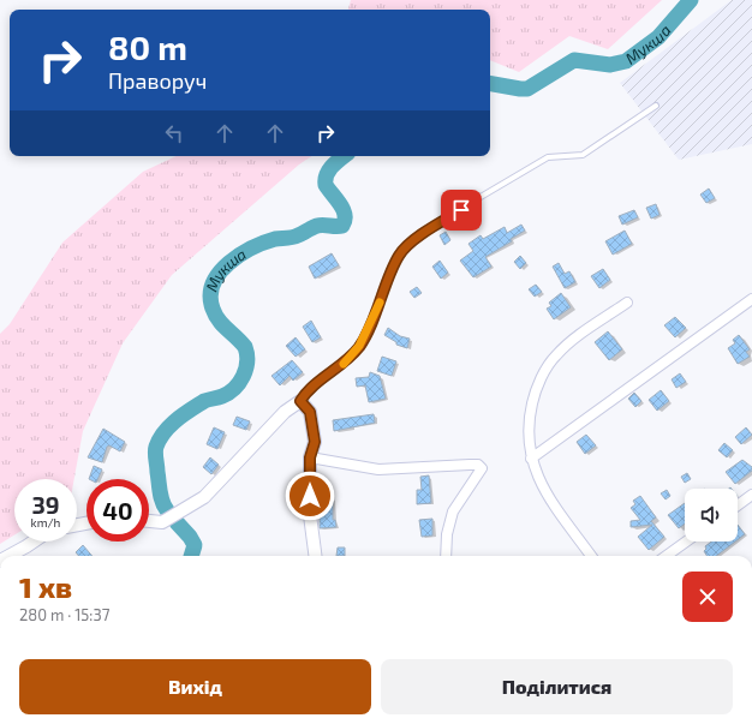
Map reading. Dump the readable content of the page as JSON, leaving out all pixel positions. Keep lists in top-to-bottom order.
{
  "water": ["Мукша"],
  "page": {
    "turn": ["80 m", "Праворуч"],
    "speed": "39 km/h",
    "limit": "40",
    "heading": ["1 хв", "280 m · 15:37"],
    "buttons": ["Вихід", "Поділитися"]
  }
}
